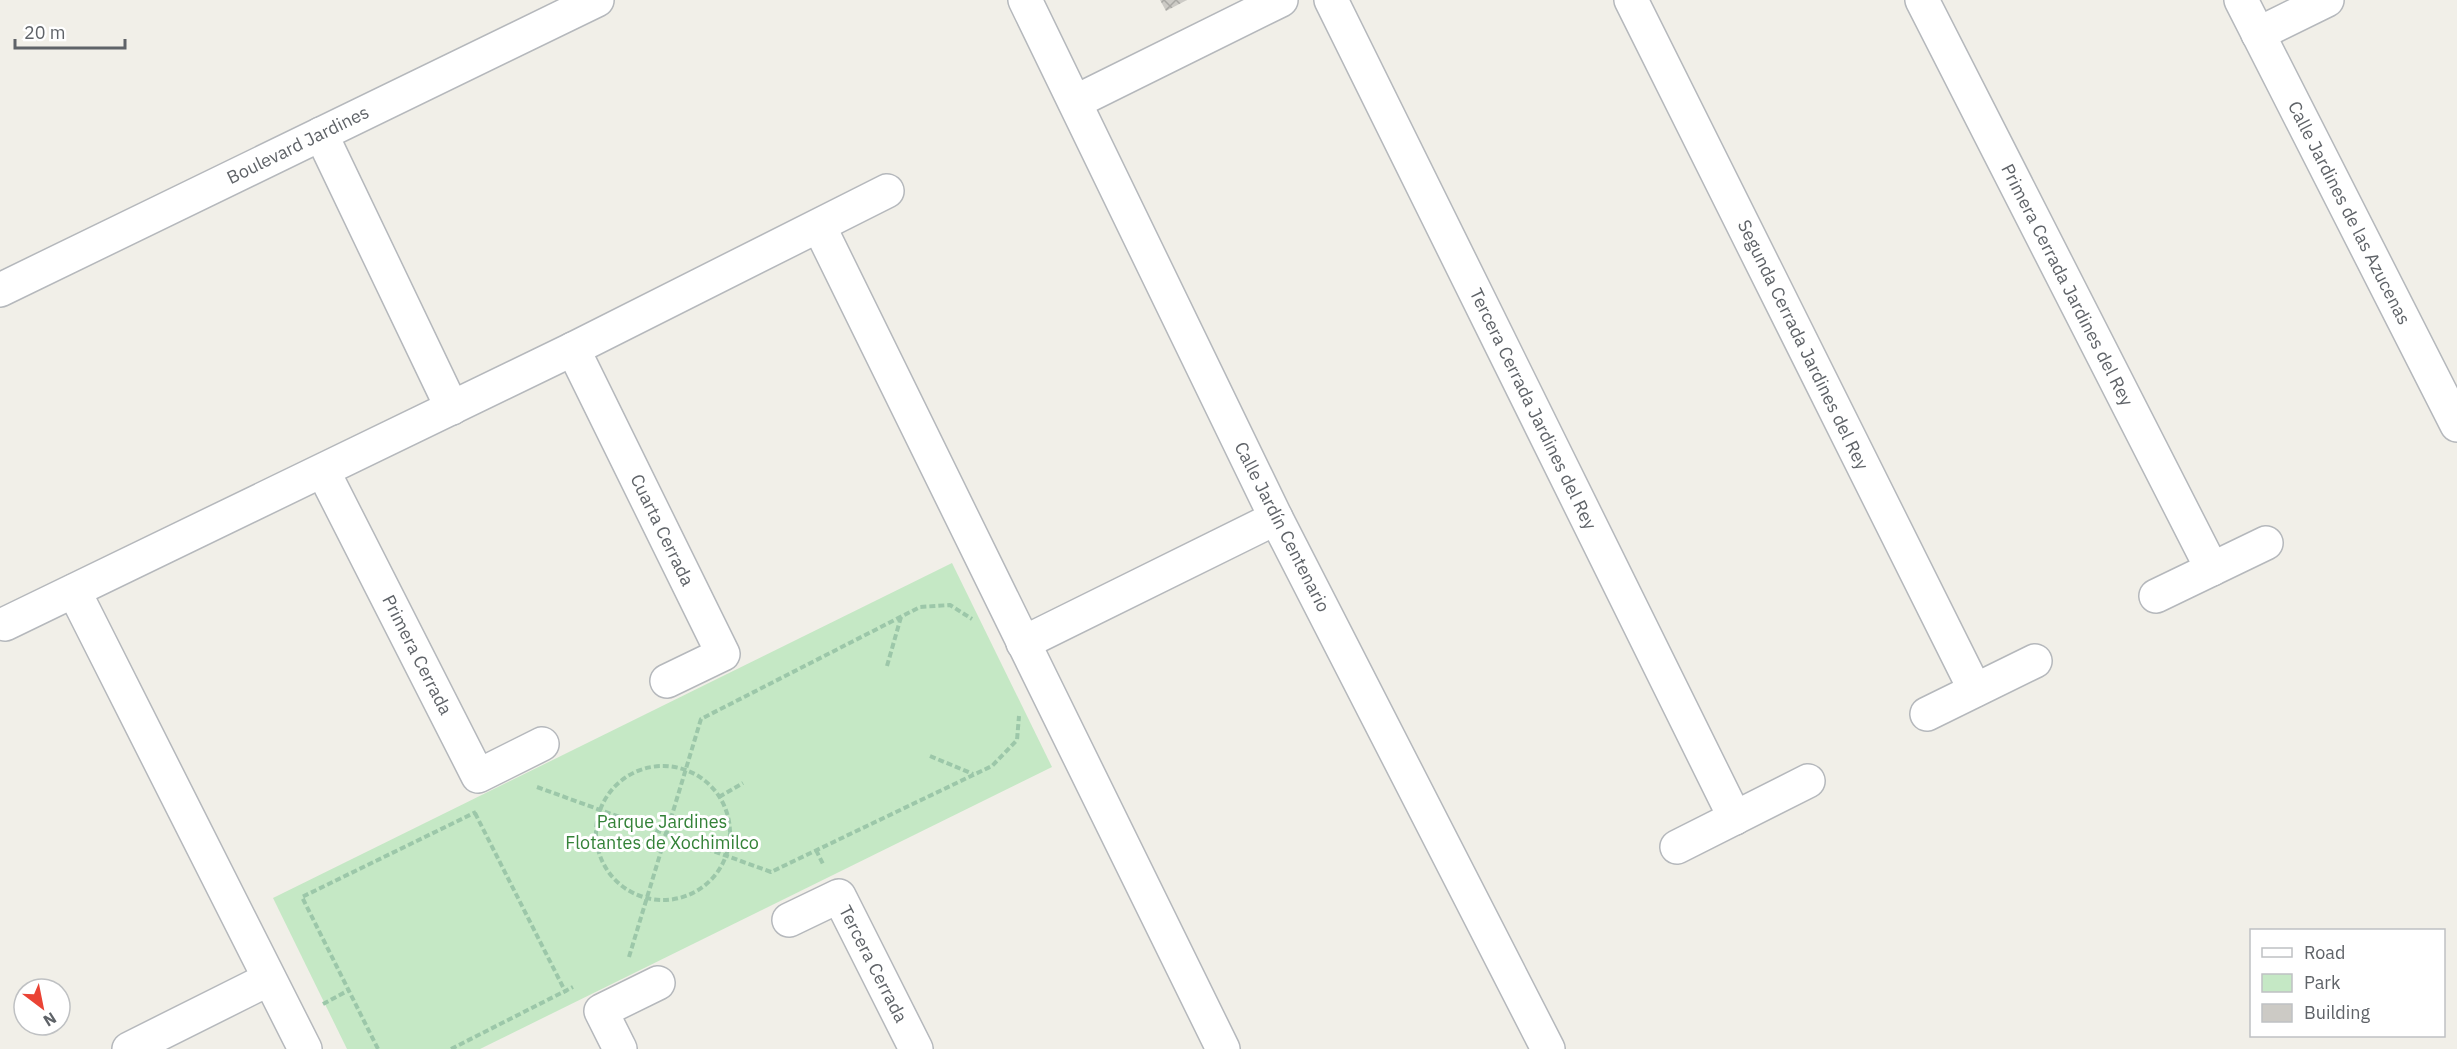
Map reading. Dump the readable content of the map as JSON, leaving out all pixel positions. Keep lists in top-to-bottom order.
{
  "streets": {
    "street": [
      "Boulevard Jardines",
      "Calle Jardines de las Azucenas",
      "Primera Cerrada Jardines del Rey",
      "Segunda Cerrada Jardines del Rey",
      "Tercera Cerrada Jardines del Rey",
      "Calle Jardín Centenario",
      "Cuarta Cerrada",
      "Primera Cerrada",
      "Tercera Cerrada"
    ]
  },
  "parks": ["Parque Jardines Flotantes de Xochimilco"],
  "legend": ["Road", "Park", "Building"],
  "scale_bar": "20 m",
  "north": "bottom right"
}
